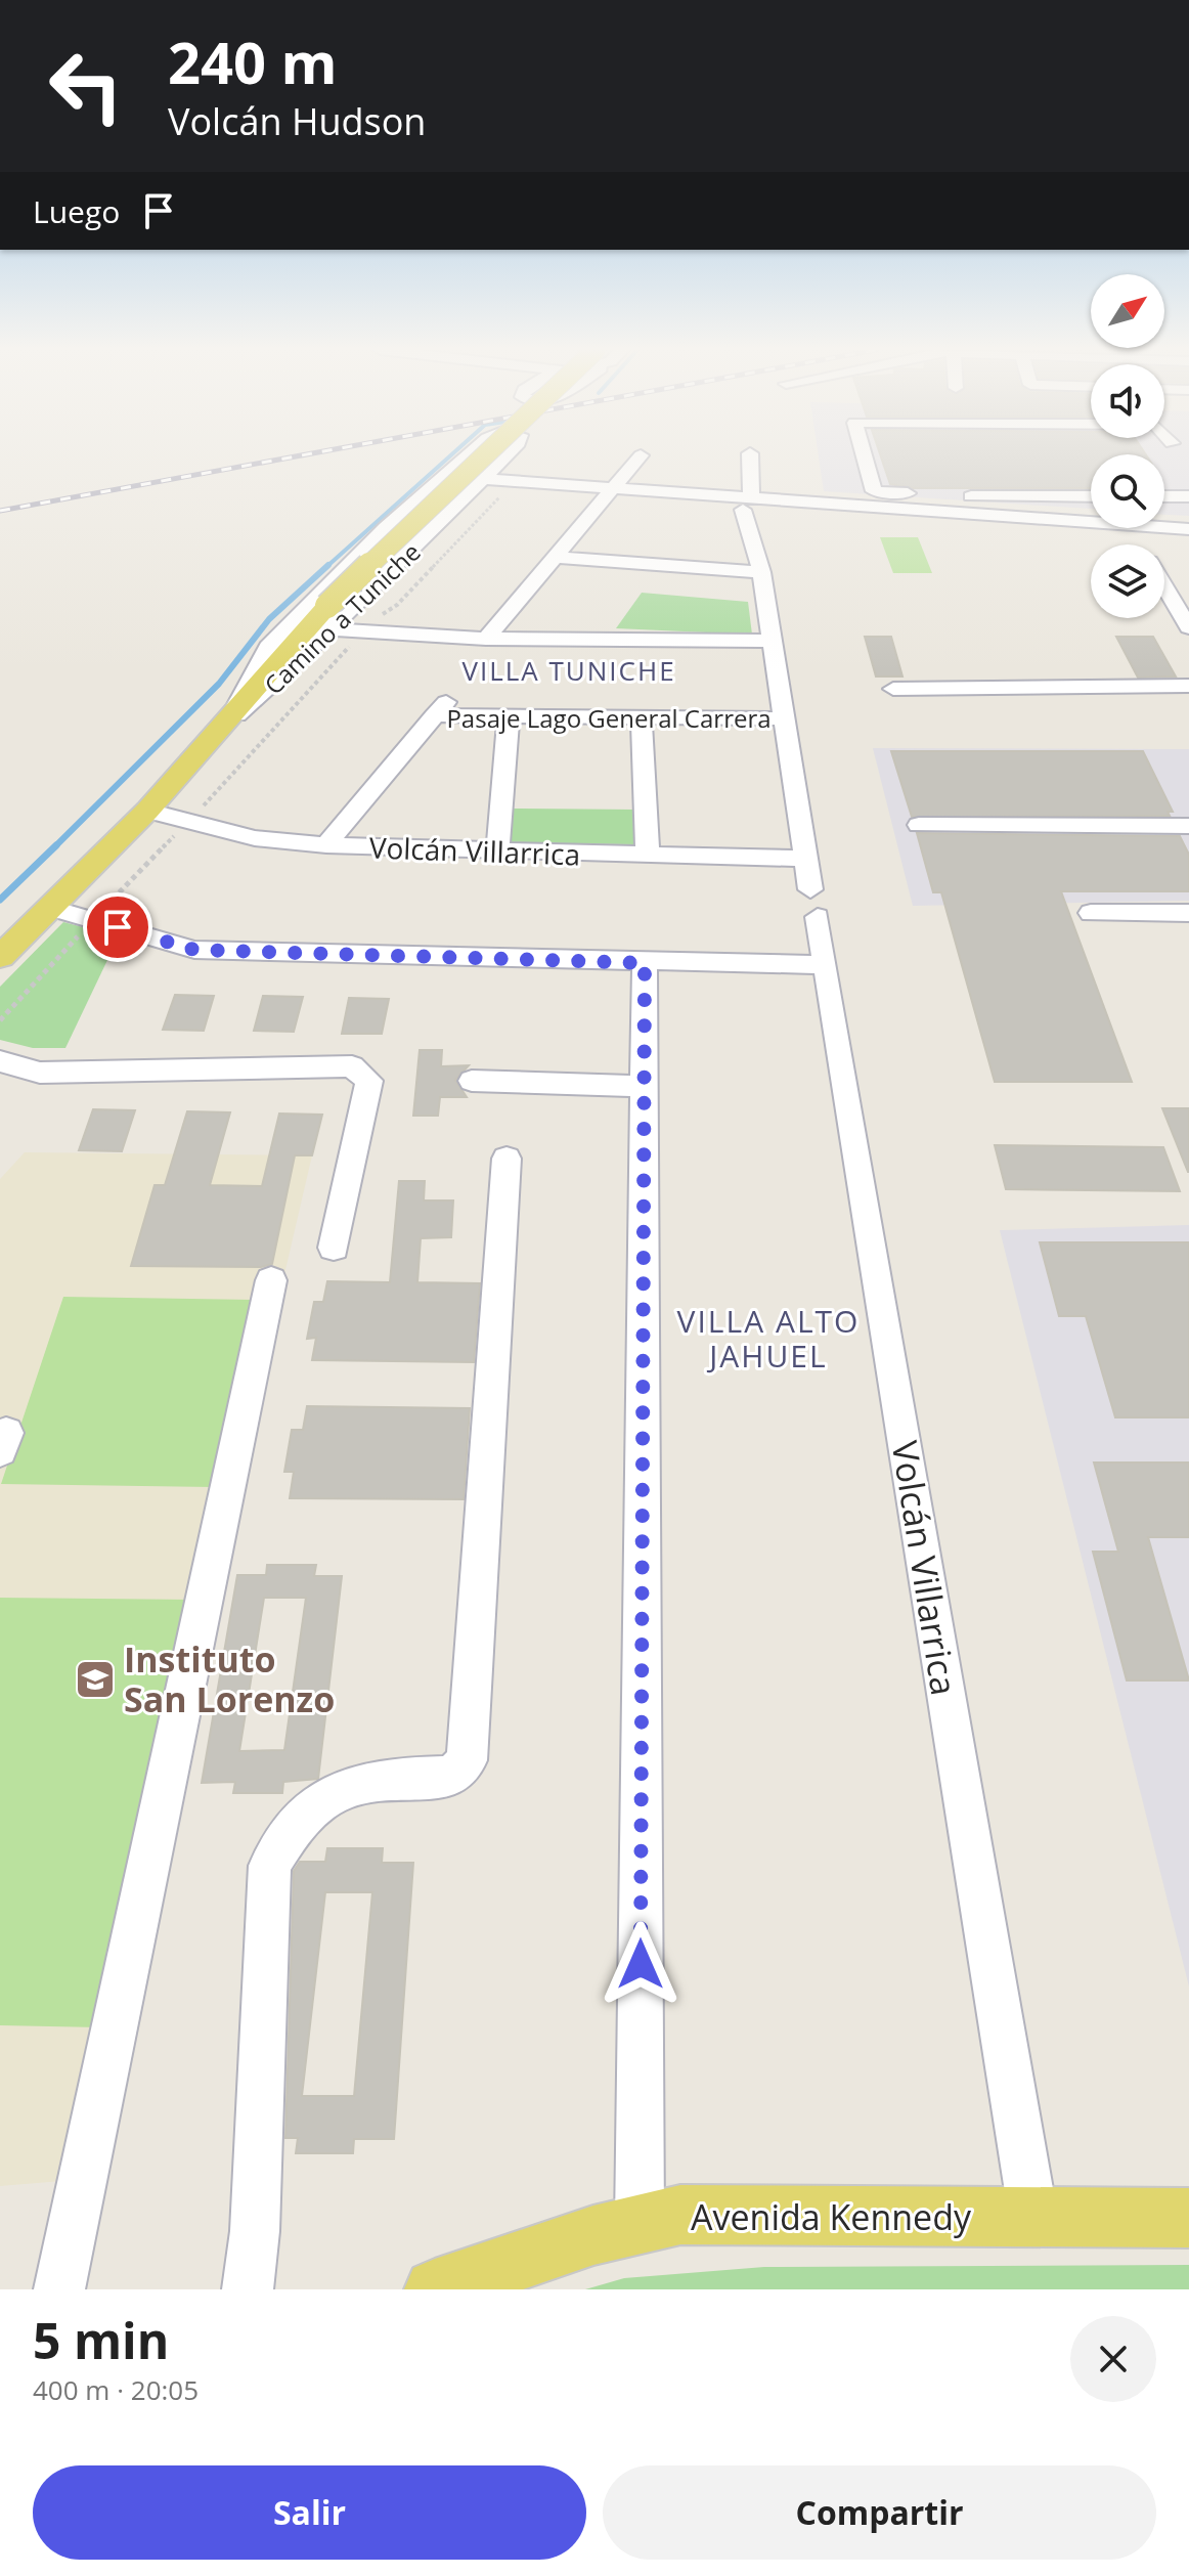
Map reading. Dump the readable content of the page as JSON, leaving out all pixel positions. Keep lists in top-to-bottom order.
{
  "streets": {
    "main road": ["Camino a Tuniche", "Avenida Kennedy"],
    "street": ["Pasaje Lago General Carrera", "Volcán Villarrica"]
  },
  "crossings": [
    ["Camino a Tuniche", "Volcán Villarrica"],
    ["Pasaje Lago General Carrera", "Volcán Villarrica"],
    ["Volcán Villarrica", "Avenida Kennedy"]
  ],
  "districts": ["VILLA TUNICHE", "VILLA ALTO JAHUEL"],
  "places": {
    "school or university": ["Instituto San Lorenzo"]
  },
  "north": "top right",
  "page": {
    "turn": ["240 m", "Volcán Hudson"],
    "then": "Luego",
    "heading": ["5 min", "400 m · 20:05"],
    "buttons": ["Salir", "Compartir"]
  }
}
